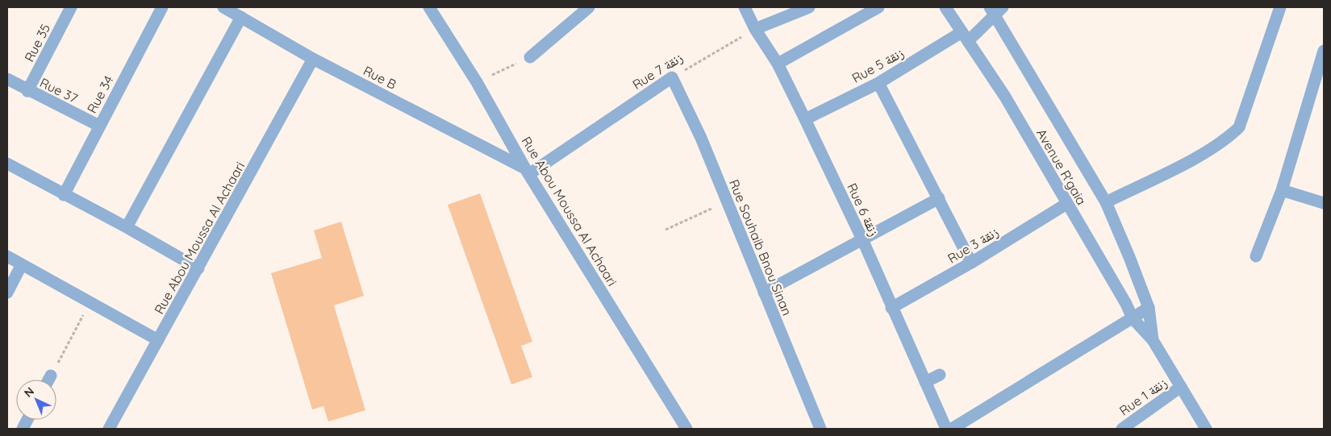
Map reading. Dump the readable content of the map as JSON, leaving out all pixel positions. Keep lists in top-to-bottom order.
{
  "streets": {
    "street": [
      "Rue 35",
      "Rue 5 زنقة",
      "Rue 7 زنقة",
      "Rue B",
      "Rue 37",
      "Rue 34",
      "Avenue R'gaia",
      "Rue 6 زنقة",
      "Rue Abou Moussa Al Achaari",
      "Rue 3 زنقة",
      "Rue Souhaib Bnou Sinan",
      "Rue 1 زنقة"
    ]
  },
  "crossings": [
    ["Rue 35", "Rue 37"],
    ["Rue 5 زنقة", "Avenue R'gaia"],
    ["Rue 5 زنقة", "Rue 6 زنقة"],
    ["Rue 7 زنقة", "Rue B"],
    ["Rue 7 زنقة", "Rue 6 زنقة"],
    ["Rue 7 زنقة", "Rue Abou Moussa Al Achaari"],
    ["Rue 7 زنقة", "Rue Souhaib Bnou Sinan"],
    ["Rue B", "Rue Abou Moussa Al Achaari"],
    ["Rue 37", "Rue 34"],
    ["Avenue R'gaia", "Rue 3 زنقة"],
    ["Avenue R'gaia", "Rue 1 زنقة"],
    ["Rue 6 زنقة", "Rue 3 زنقة"]
  ],
  "north": "top left"
}
